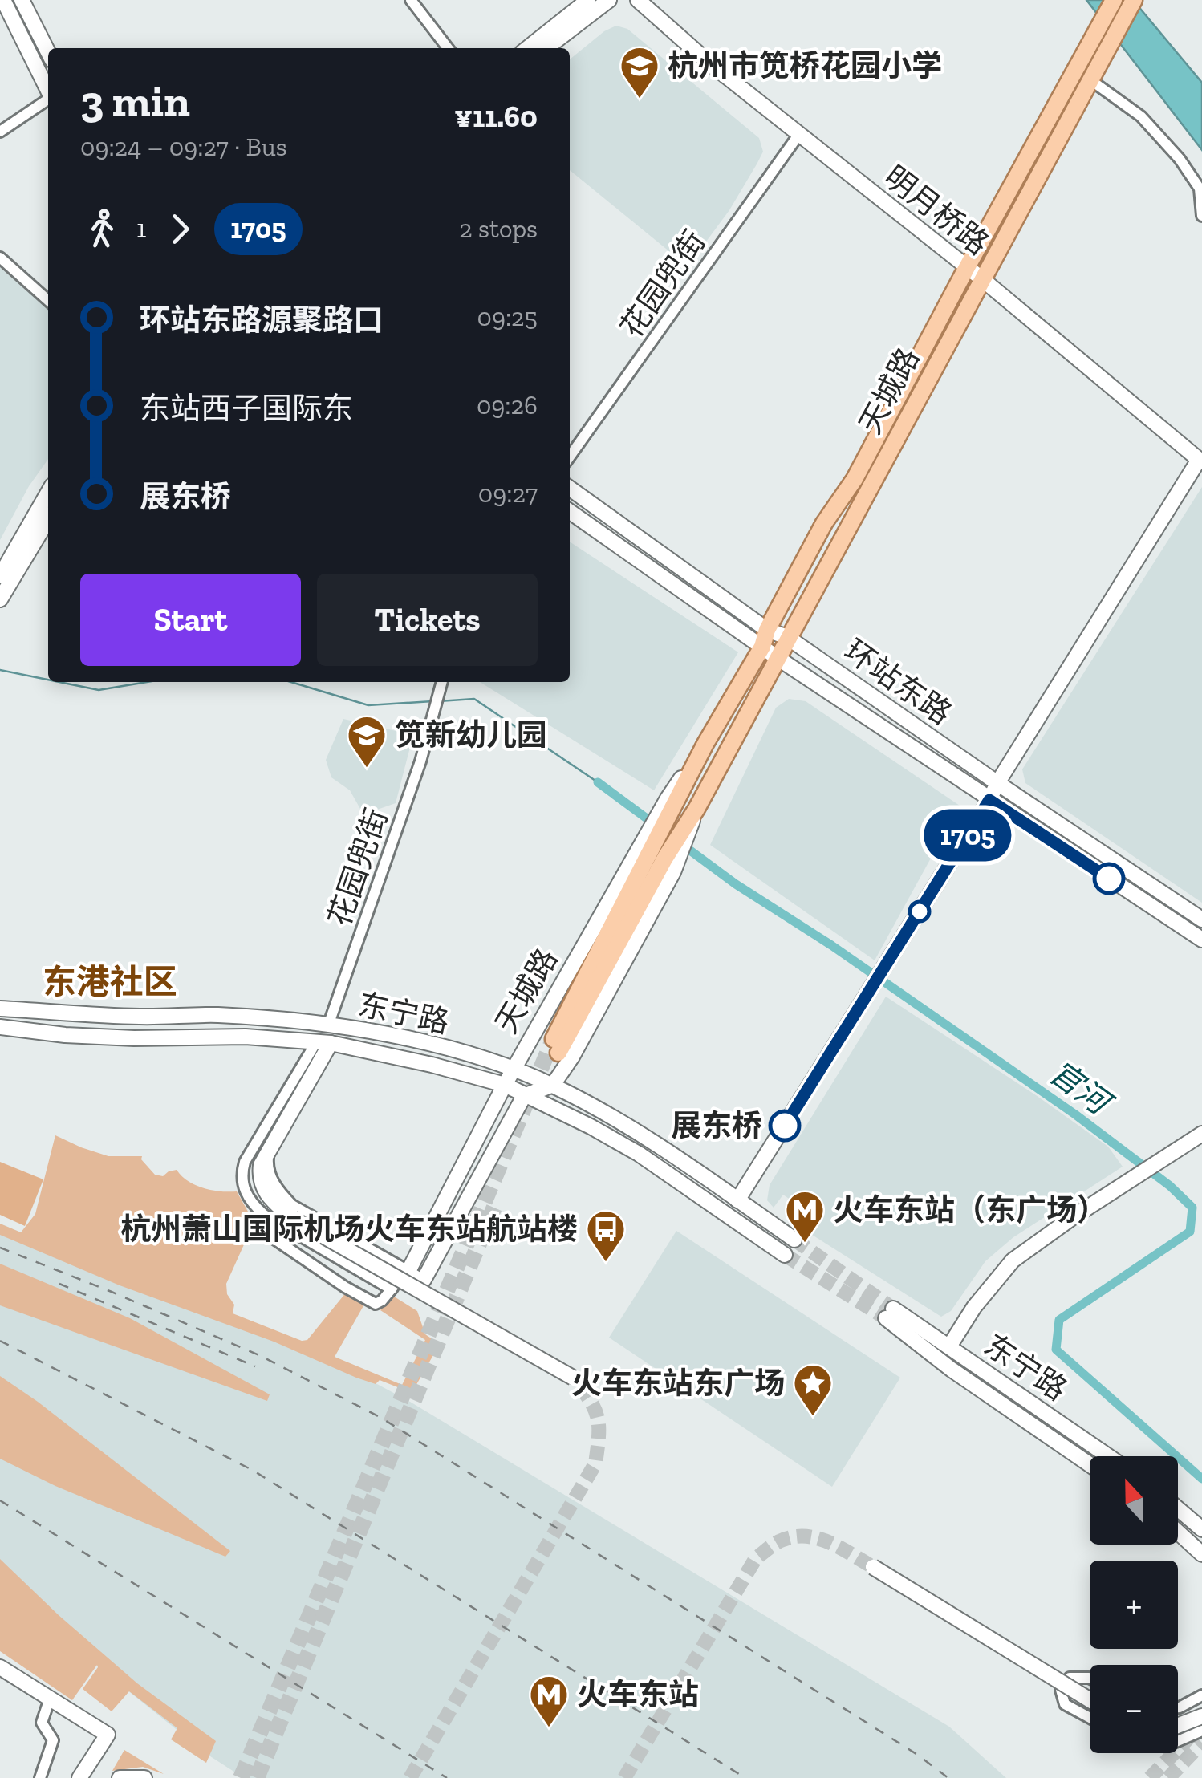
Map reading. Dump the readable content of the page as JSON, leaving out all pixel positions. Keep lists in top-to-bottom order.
{
  "streets": {
    "main road": [
      "明月桥路",
      "天城路",
      "环站东路",
      "东宁路"
    ],
    "street": ["花园兜街"]
  },
  "crossings": [
    ["明月桥路", "花园兜街"],
    ["明月桥路", "天城路"],
    ["花园兜街", "东宁路"],
    ["天城路", "环站东路"],
    ["天城路", "东宁路"]
  ],
  "districts": ["东港社区"],
  "water": ["官河"],
  "places": {
    "school or university": ["杭州市笕桥花园小学", "笕新幼儿园"],
    "other": ["展东桥"],
    "metro station": ["火车东站（东广场）", "火车东站"],
    "bus stop": ["杭州萧山国际机场火车东站航站楼"],
    "place": ["火车东站东广场"]
  },
  "lines": ["bus line 1705"],
  "north": "top",
  "page": {
    "on_map": "1705",
    "heading": ["3 min", "09:24 – 09:27 · Bus", "¥11.60"],
    "legs": ["1", "1705", "2 stops"],
    "list": [
      {
        "name": "环站东路源聚路口",
        "value": "09:25"
      },
      {
        "name": "东站西子国际东",
        "value": "09:26"
      },
      {
        "name": "展东桥",
        "value": "09:27"
      }
    ],
    "buttons": ["Start", "Tickets"],
    "map_buttons": ["+", "−"]
  }
}
